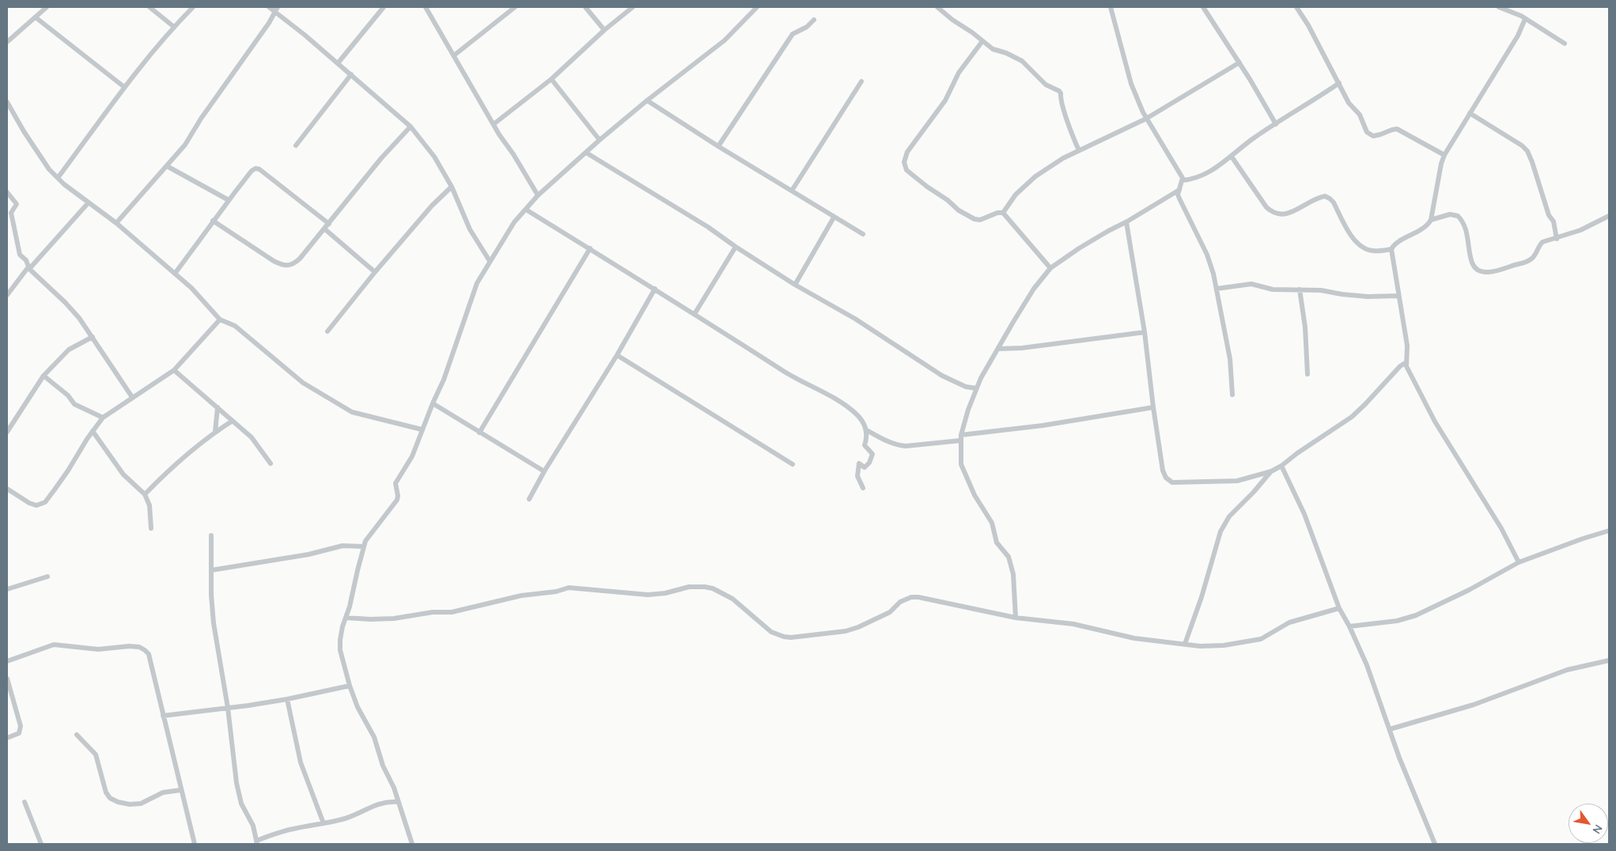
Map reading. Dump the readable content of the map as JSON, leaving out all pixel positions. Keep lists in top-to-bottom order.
{
  "north": "bottom right"
}
